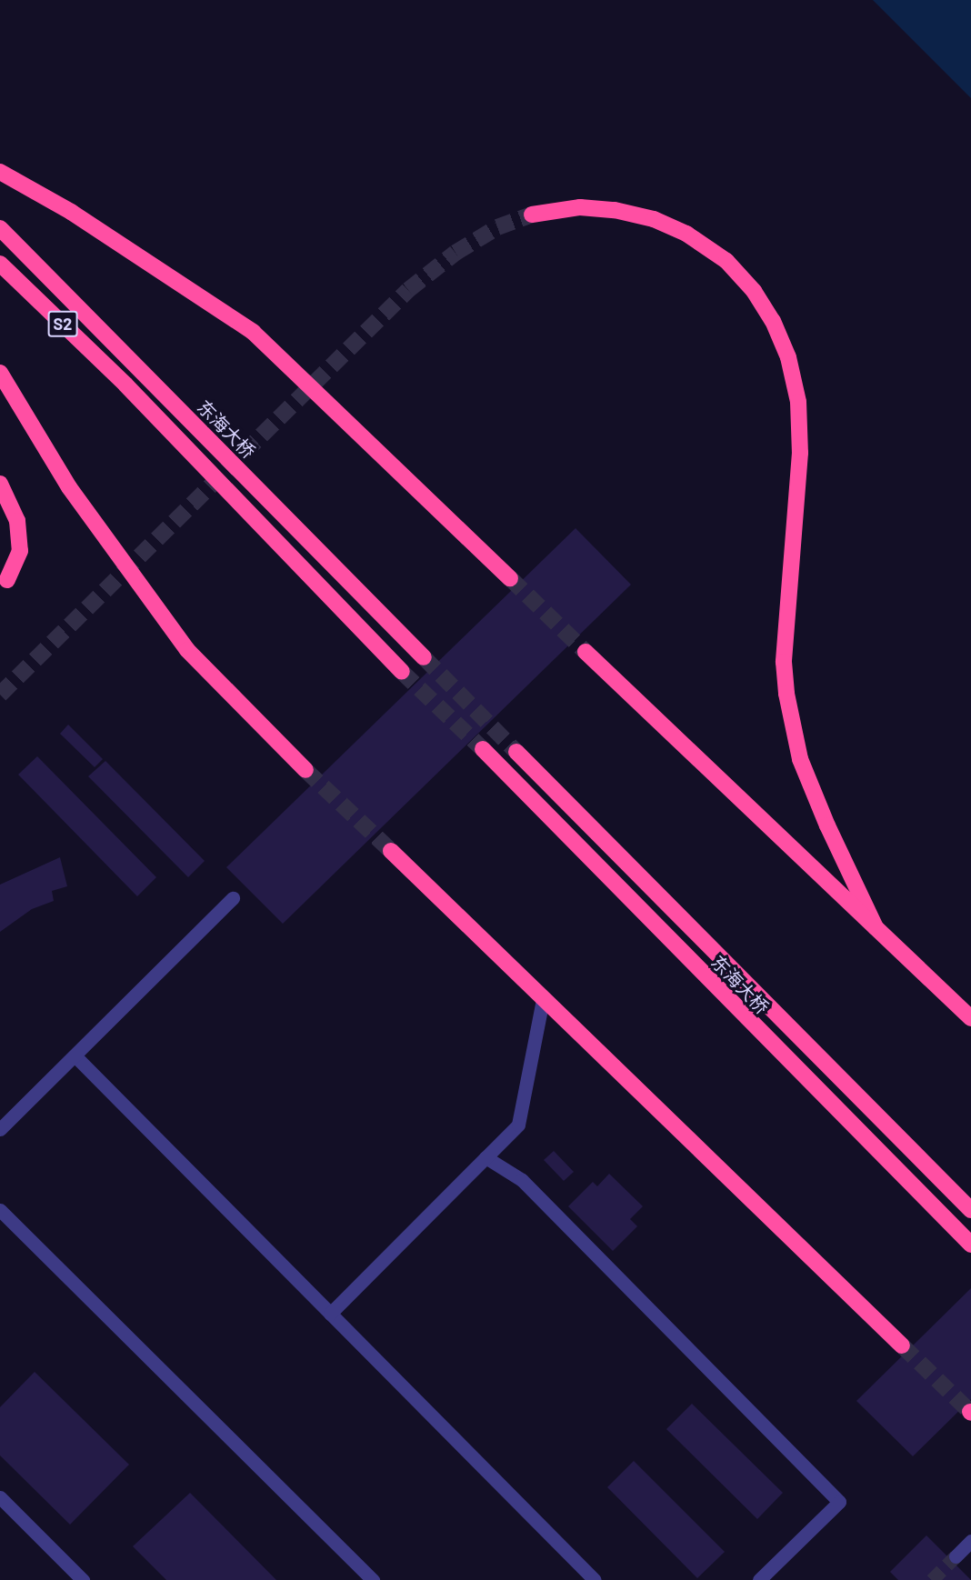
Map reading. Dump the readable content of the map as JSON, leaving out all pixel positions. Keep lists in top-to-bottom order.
{
  "streets": {
    "highway": ["S2", "东海大桥"]
  }
}
